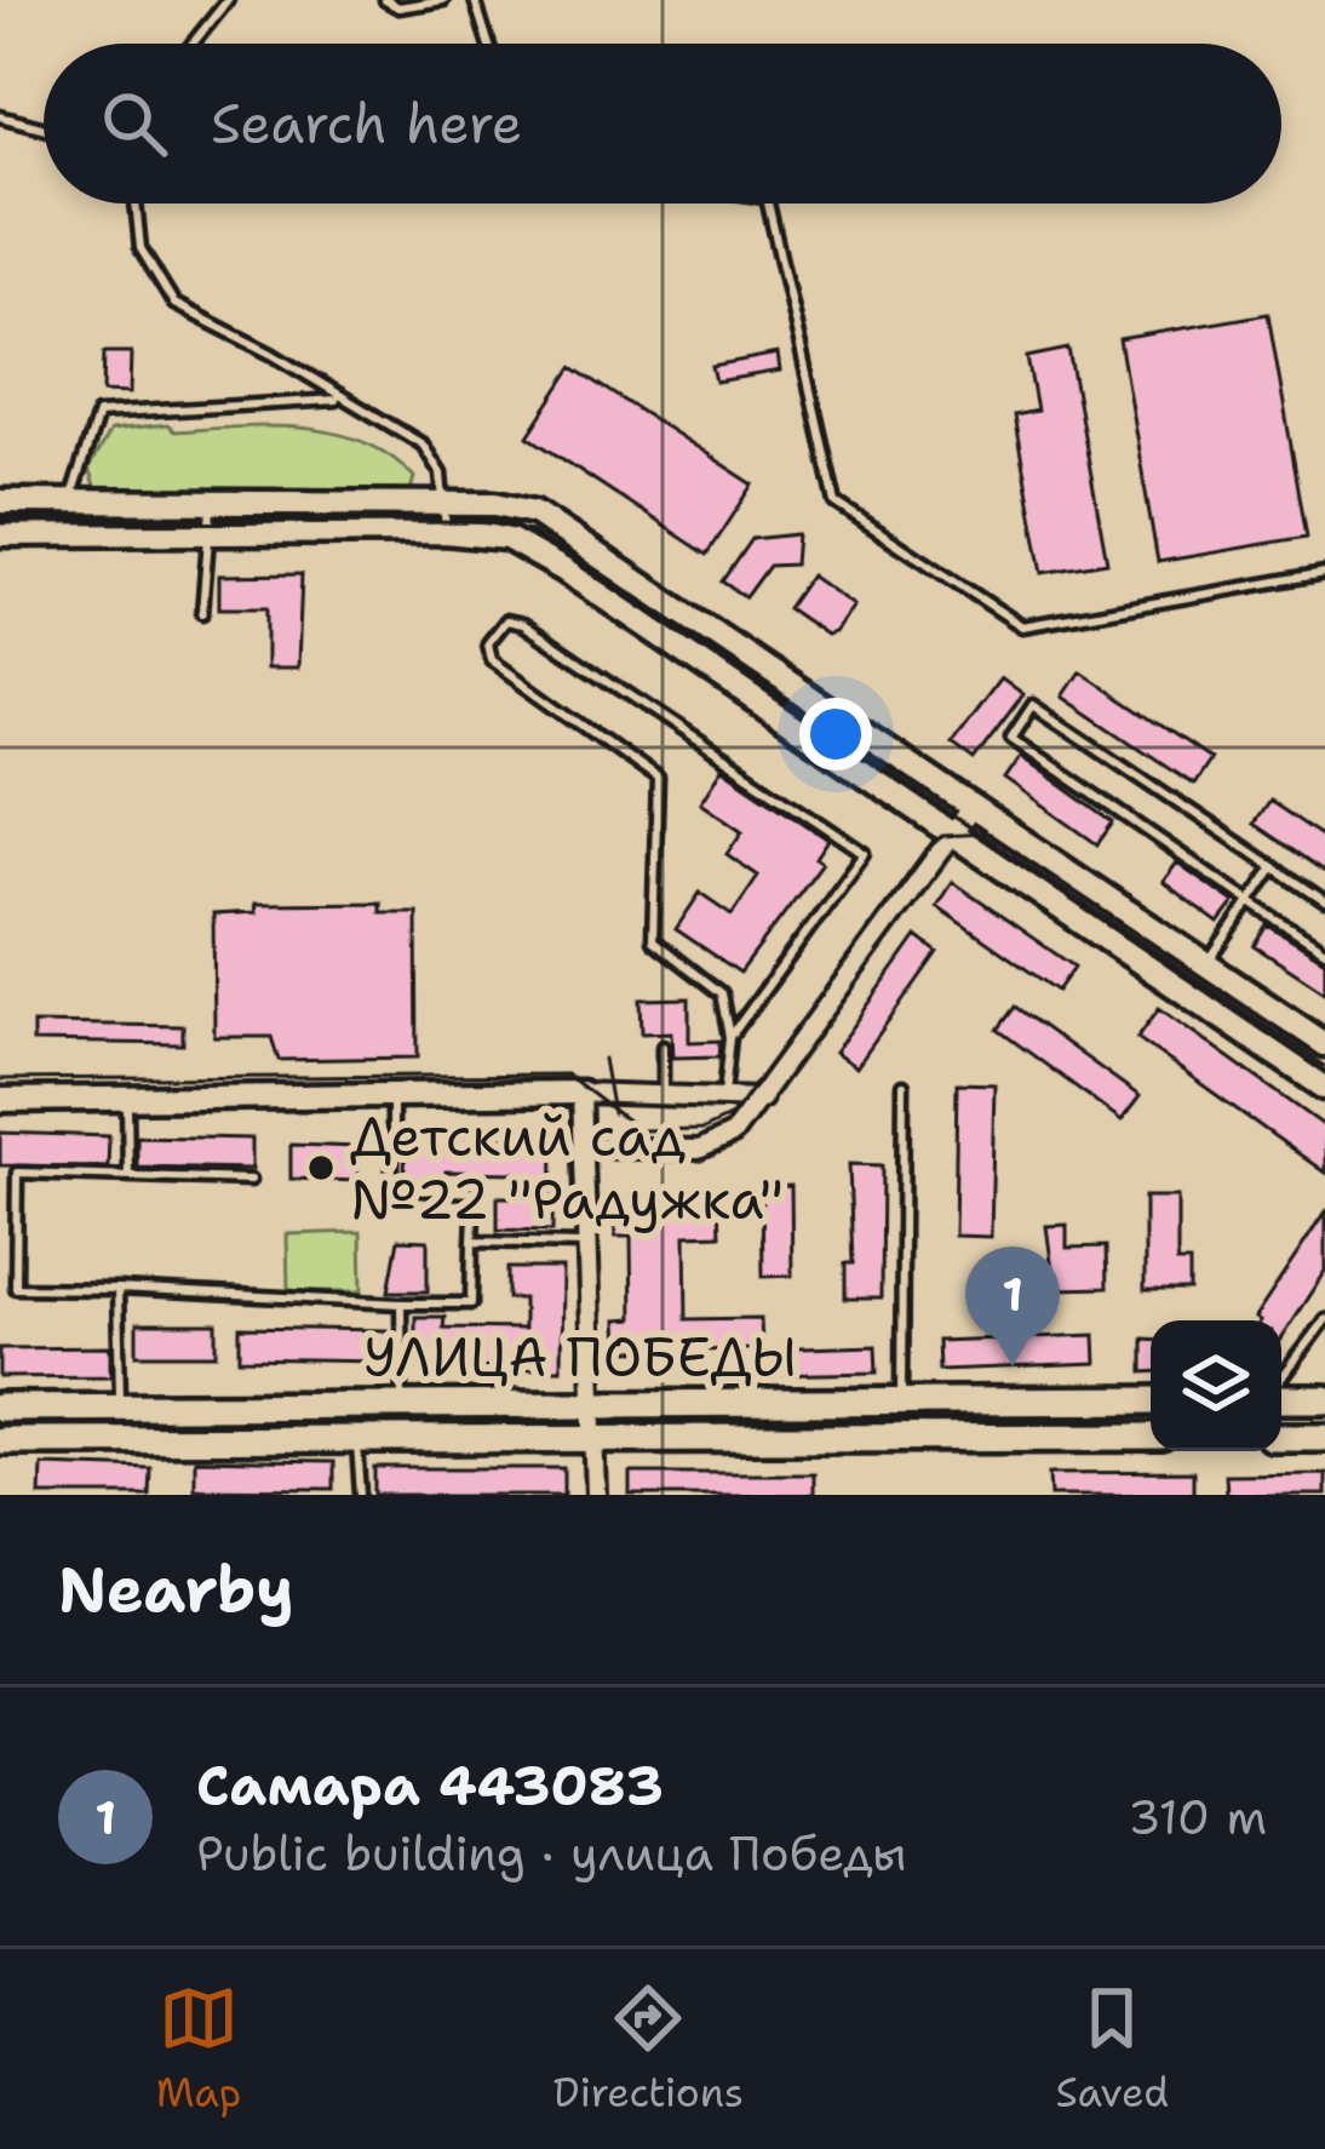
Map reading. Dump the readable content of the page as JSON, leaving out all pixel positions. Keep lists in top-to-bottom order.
{
  "streets": {
    "main road": ["УЛИЦА ПОБЕДЫ"]
  },
  "places": ["Детский сад №22 \"Радужка\""],
  "page": {
    "search": "Search here",
    "pins": "1",
    "heading": "Nearby",
    "list": [
      {
        "mark": "1",
        "name": "Самара 443083",
        "note": "Public building · улица Победы",
        "value": "310 m"
      }
    ],
    "nav": ["Map", "Directions", "Saved"]
  }
}
